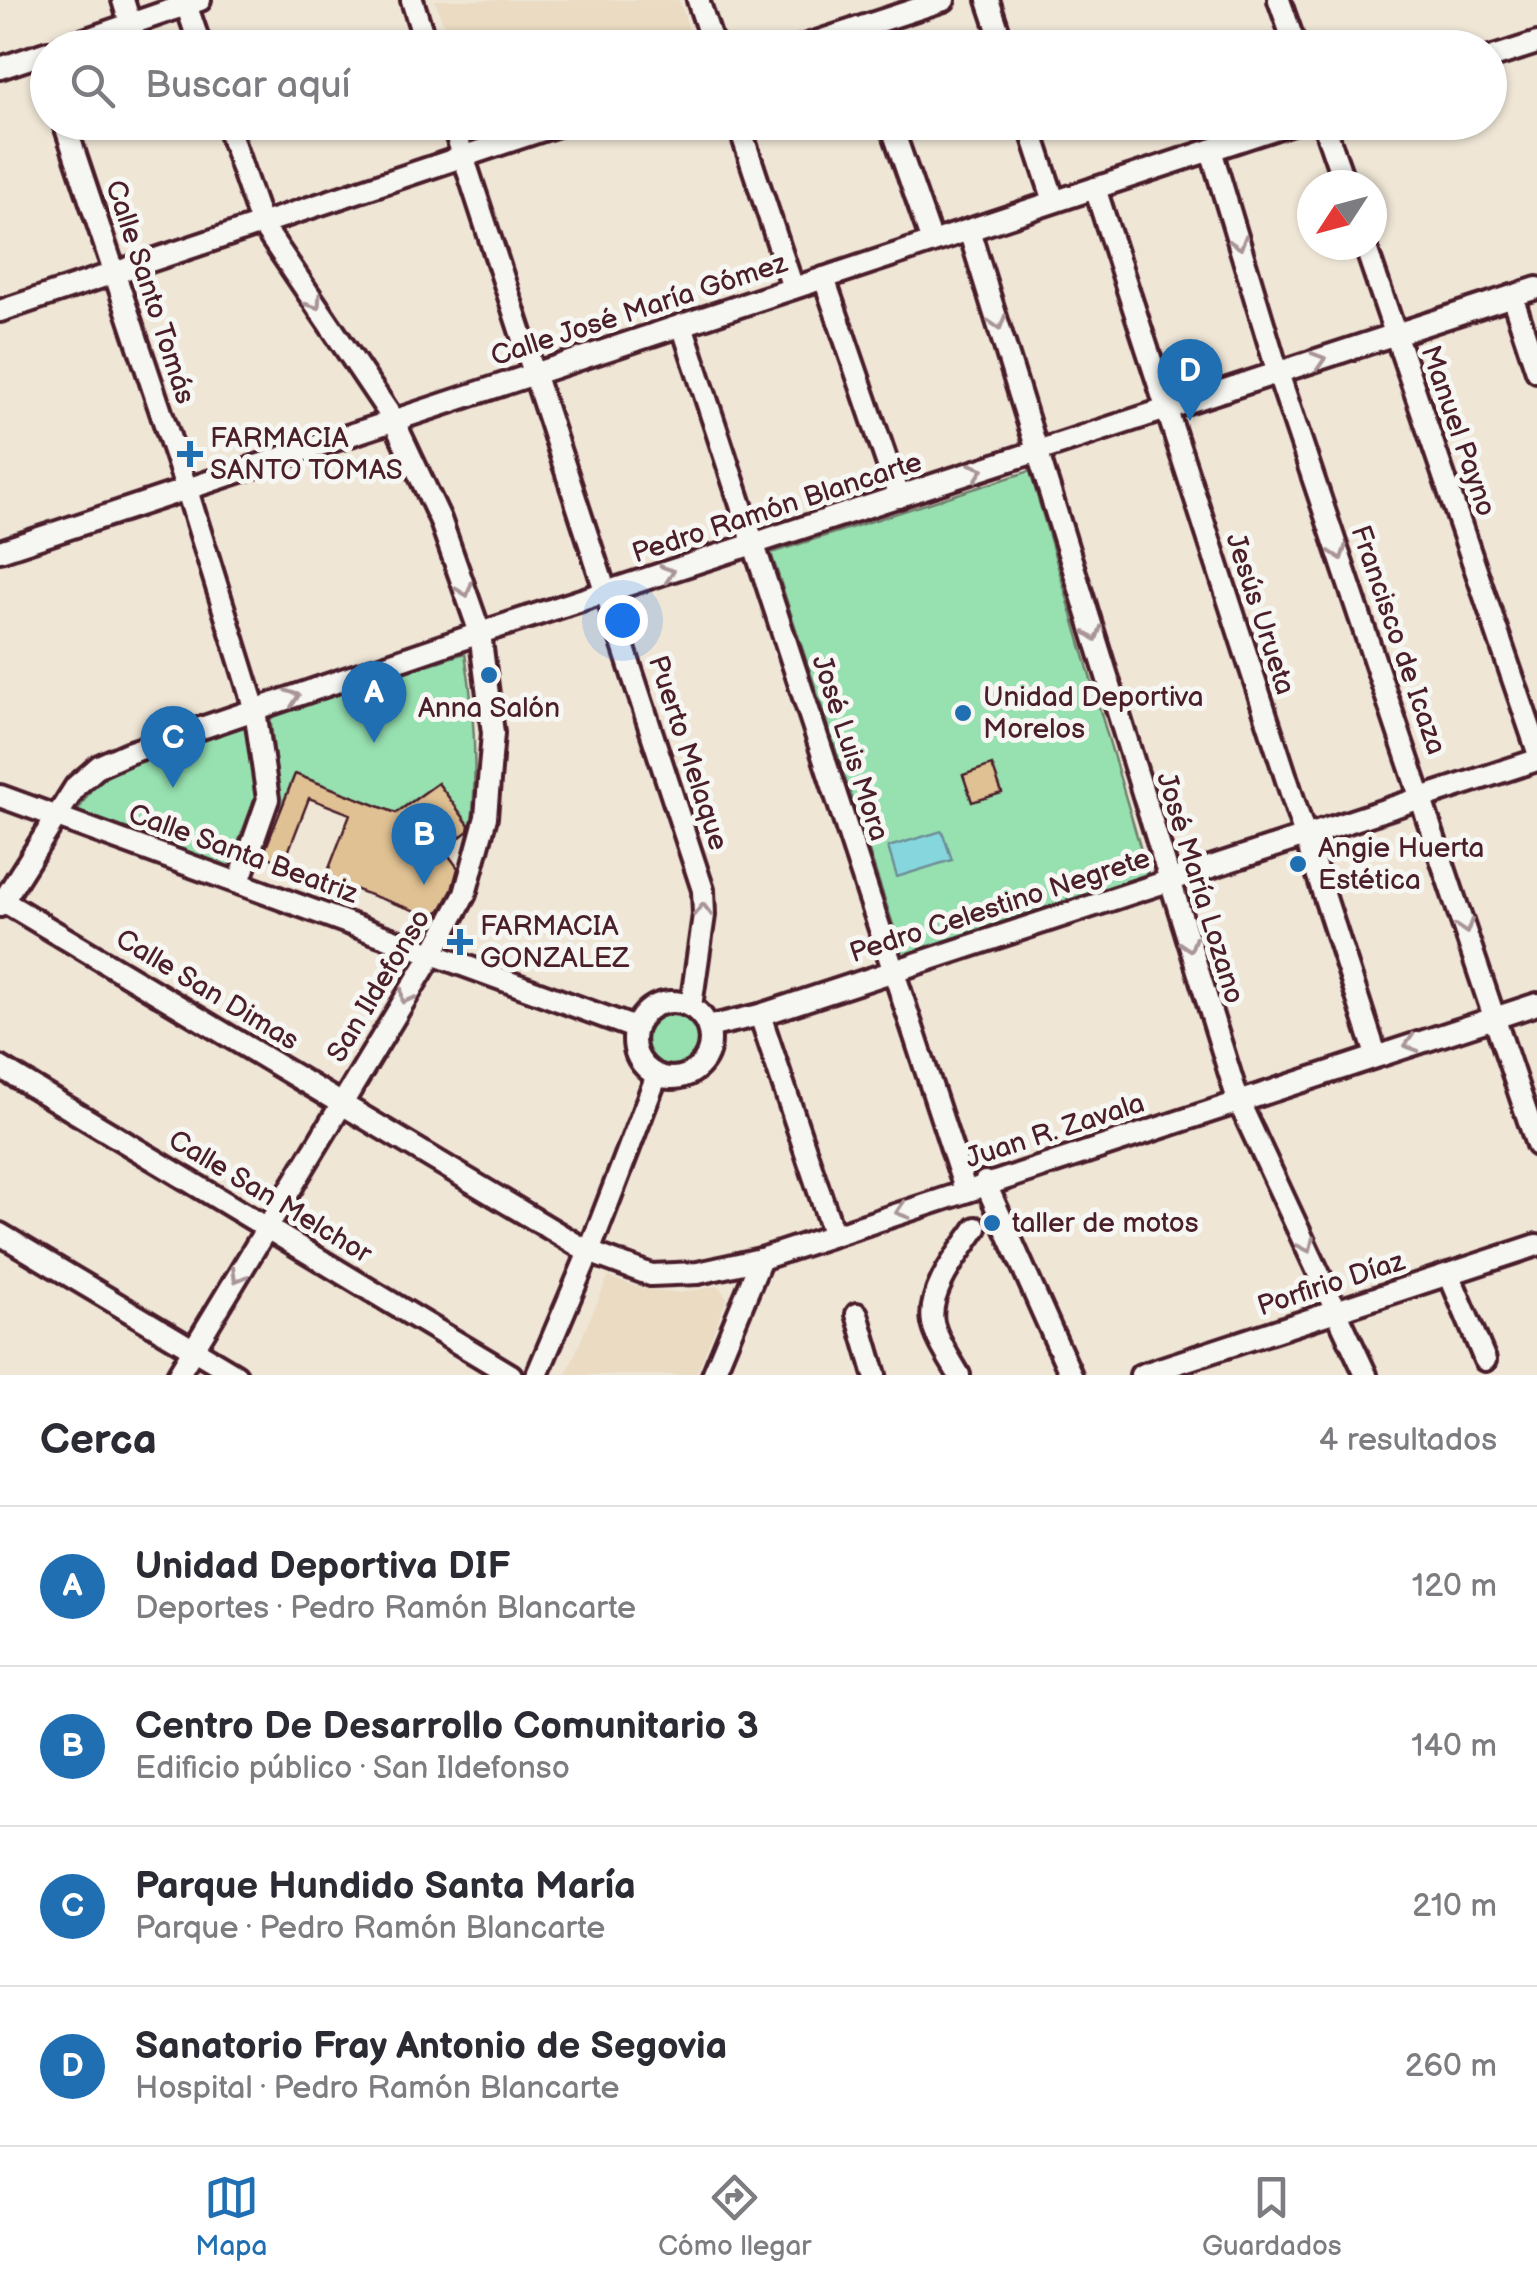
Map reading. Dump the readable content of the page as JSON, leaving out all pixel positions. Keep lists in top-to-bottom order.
{
  "streets": {
    "street": [
      "Calle Santo Tomás",
      "Calle José María Gómez",
      "Manuel Payno",
      "Pedro Ramón Blancarte",
      "Jesús Urueta",
      "Francisco de Icaza",
      "José Luis Mora",
      "Puerto Melaque",
      "Calle Santa Beatriz",
      "José María Lozano",
      "Pedro Celestino Negrete",
      "San Ildefonso",
      "Calle San Dimas",
      "Juan R. Zavala",
      "Calle San Melchor",
      "Porfirio Díaz"
    ]
  },
  "crossings": [
    ["Calle Santo Tomás", "Calle José María Gómez"],
    ["Calle Santo Tomás", "Pedro Ramón Blancarte"],
    ["Calle Santo Tomás", "Calle Santa Beatriz"],
    ["Calle José María Gómez", "Jesús Urueta"],
    ["Calle José María Gómez", "Francisco de Icaza"],
    ["Calle José María Gómez", "José Luis Mora"],
    ["Calle José María Gómez", "Puerto Melaque"],
    ["Calle José María Gómez", "José María Lozano"],
    ["Calle José María Gómez", "San Ildefonso"],
    ["Manuel Payno", "Pedro Ramón Blancarte"],
    ["Pedro Ramón Blancarte", "Jesús Urueta"],
    ["Pedro Ramón Blancarte", "Francisco de Icaza"],
    ["Pedro Ramón Blancarte", "José Luis Mora"],
    ["Pedro Ramón Blancarte", "Puerto Melaque"],
    ["Pedro Ramón Blancarte", "Calle Santa Beatriz"],
    ["Pedro Ramón Blancarte", "José María Lozano"],
    ["Pedro Ramón Blancarte", "San Ildefonso"],
    ["Pedro Ramón Blancarte", "Calle San Dimas"],
    ["Jesús Urueta", "Pedro Celestino Negrete"],
    ["Jesús Urueta", "Juan R. Zavala"],
    ["Francisco de Icaza", "Pedro Celestino Negrete"],
    ["Francisco de Icaza", "Juan R. Zavala"],
    ["José Luis Mora", "Pedro Celestino Negrete"],
    ["José Luis Mora", "Juan R. Zavala"],
    ["Puerto Melaque", "Calle Santa Beatriz"],
    ["Puerto Melaque", "Pedro Celestino Negrete"],
    ["Calle Santa Beatriz", "Pedro Celestino Negrete"],
    ["Calle Santa Beatriz", "San Ildefonso"],
    ["José María Lozano", "Pedro Celestino Negrete"],
    ["José María Lozano", "Juan R. Zavala"],
    ["José María Lozano", "Porfirio Díaz"],
    ["San Ildefonso", "Calle San Dimas"],
    ["San Ildefonso", "Calle San Melchor"],
    ["Calle San Dimas", "Juan R. Zavala"]
  ],
  "one_way": [
    "Pedro Ramón Blancarte",
    "Francisco de Icaza",
    "Puerto Melaque",
    "José María Lozano",
    "San Ildefonso"
  ],
  "places": {
    "health": ["FARMACIA SANTO TOMAS", "FARMACIA GONZALEZ"],
    "other": [
      "Anna Salón",
      "Unidad Deportiva Morelos",
      "Angie Huerta Estética",
      "taller de motos"
    ]
  },
  "north": "bottom left",
  "page": {
    "search": "Buscar aquí",
    "pins": [
      "D",
      "A",
      "C",
      "B"
    ],
    "heading": ["Cerca", "4 resultados"],
    "list": [
      {
        "mark": "A",
        "name": "Unidad Deportiva DIF",
        "note": "Deportes · Pedro Ramón Blancarte",
        "value": "120 m"
      },
      {
        "mark": "B",
        "name": "Centro De Desarrollo Comunitario 3",
        "note": "Edificio público · San Ildefonso",
        "value": "140 m"
      },
      {
        "mark": "C",
        "name": "Parque Hundido Santa María",
        "note": "Parque · Pedro Ramón Blancarte",
        "value": "210 m"
      },
      {
        "mark": "D",
        "name": "Sanatorio Fray Antonio de Segovia",
        "note": "Hospital · Pedro Ramón Blancarte",
        "value": "260 m"
      }
    ],
    "nav": ["Mapa", "Cómo llegar", "Guardados"]
  }
}
